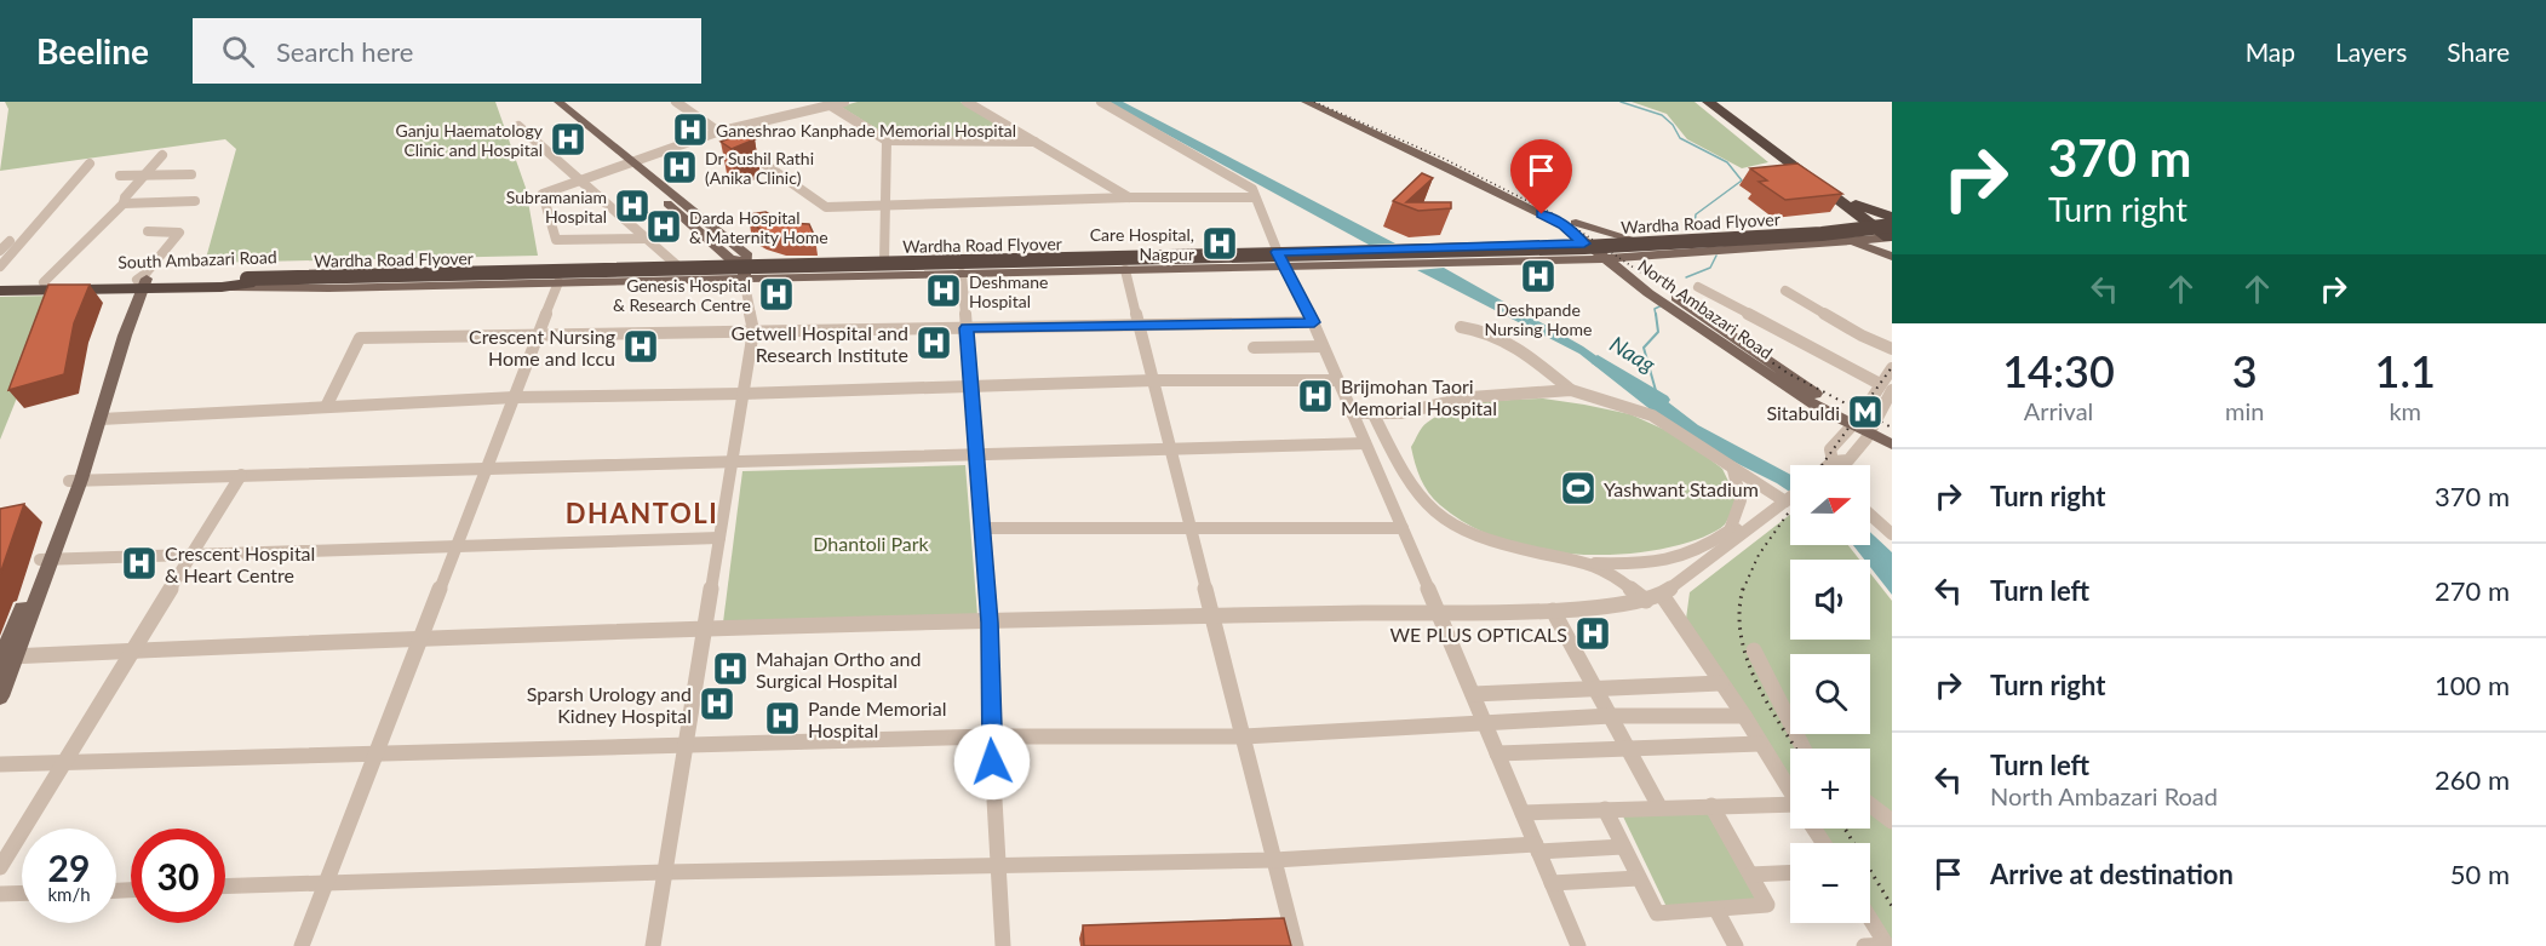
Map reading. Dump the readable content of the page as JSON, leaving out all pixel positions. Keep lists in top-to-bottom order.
{
  "streets": {
    "highway": ["Wardha Road Flyover", "South Ambazari Road"],
    "main road": ["North Ambazari Road"]
  },
  "crossings": [
    ["Wardha Road Flyover", "South Ambazari Road"]
  ],
  "districts": ["DHANTOLI"],
  "water": ["Naag"],
  "parks": ["Dhantoli Park"],
  "places": {
    "hospital": [
      "Ganeshrao Kanphade Memorial Hospital",
      "Ganju Haematology Clinic and Hospital",
      "Dr Sushil Rathi (Anika Clinic)",
      "Subramaniam Hospital",
      "Darda Hospital & Maternity Home",
      "Care Hospital, Nagpur",
      "Deshpande Nursing Home",
      "Deshmane Hospital",
      "Genesis Hospital & Research Centre",
      "Getwell Hospital and Research Institute",
      "Crescent Nursing Home and Iccu",
      "Brijmohan Taori Memorial Hospital",
      "Crescent Hospital & Heart Centre",
      "WE PLUS OPTICALS",
      "Mahajan Ortho and Surgical Hospital",
      "Sparsh Urology and Kidney Hospital",
      "Pande Memorial Hospital"
    ],
    "metro station": ["Sitabuldi"],
    "sports": ["Yashwant Stadium"]
  },
  "north": "right",
  "page": {
    "header": "Beeline",
    "search": "Search here",
    "nav": ["Map", "Layers", "Share"],
    "turn": ["370 m", "Turn right"],
    "eta": [
      "14:30",
      "Arrival",
      "3",
      "min",
      "1.1",
      "km"
    ],
    "list": [
      {
        "name": "Turn right",
        "value": "370 m"
      },
      {
        "name": "Turn left",
        "value": "270 m"
      },
      {
        "name": "Turn right",
        "value": "100 m"
      },
      {
        "name": "Turn left",
        "note": "North Ambazari Road",
        "value": "260 m"
      },
      {
        "name": "Arrive at destination",
        "value": "50 m"
      }
    ],
    "map_buttons": ["+", "−"],
    "speed": "29 km/h",
    "limit": "30"
  }
}
